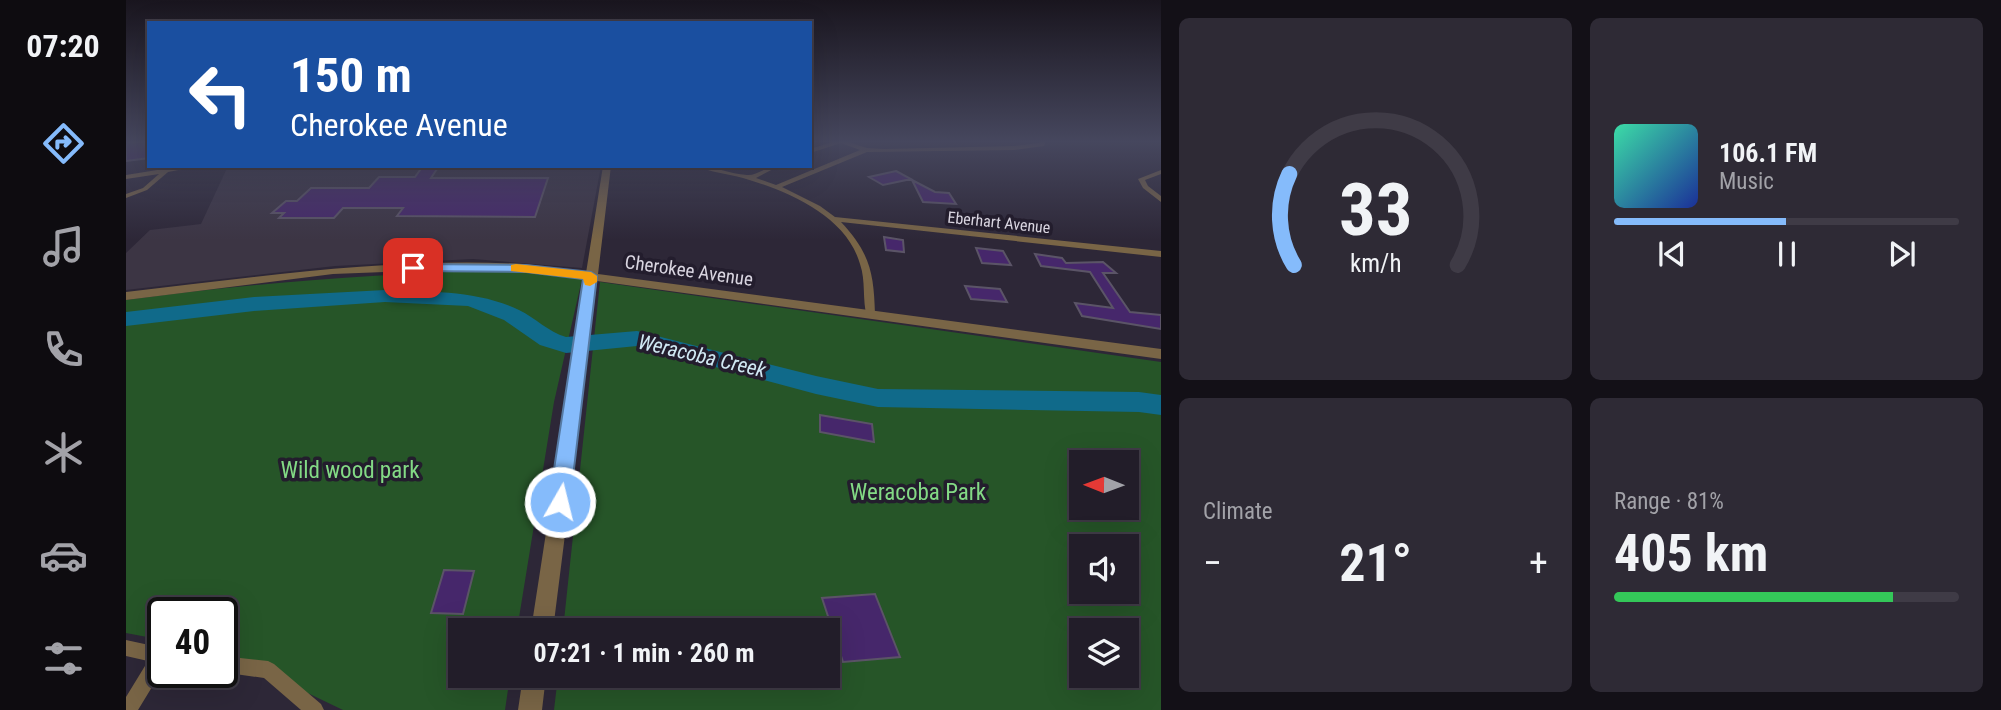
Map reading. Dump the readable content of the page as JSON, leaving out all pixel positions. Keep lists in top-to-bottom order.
{
  "streets": {
    "street": ["Eberhart Avenue", "Cherokee Avenue"]
  },
  "water": ["Weracoba Creek"],
  "parks": ["Wild wood park", "Weracoba Park"],
  "north": "left",
  "page": {
    "tabs": "07:20",
    "turn": ["150 m", "Cherokee Avenue"],
    "song": ["106.1 FM", "Music"],
    "tile": [
      "Climate",
      ["Range · 81%", "405 km"]
    ],
    "heat": ["−", "21°", "+"],
    "limit": "40",
    "trip": "07:21 · 1 min · 260 m",
    "gauge": ["33", "km/h"]
  }
}
